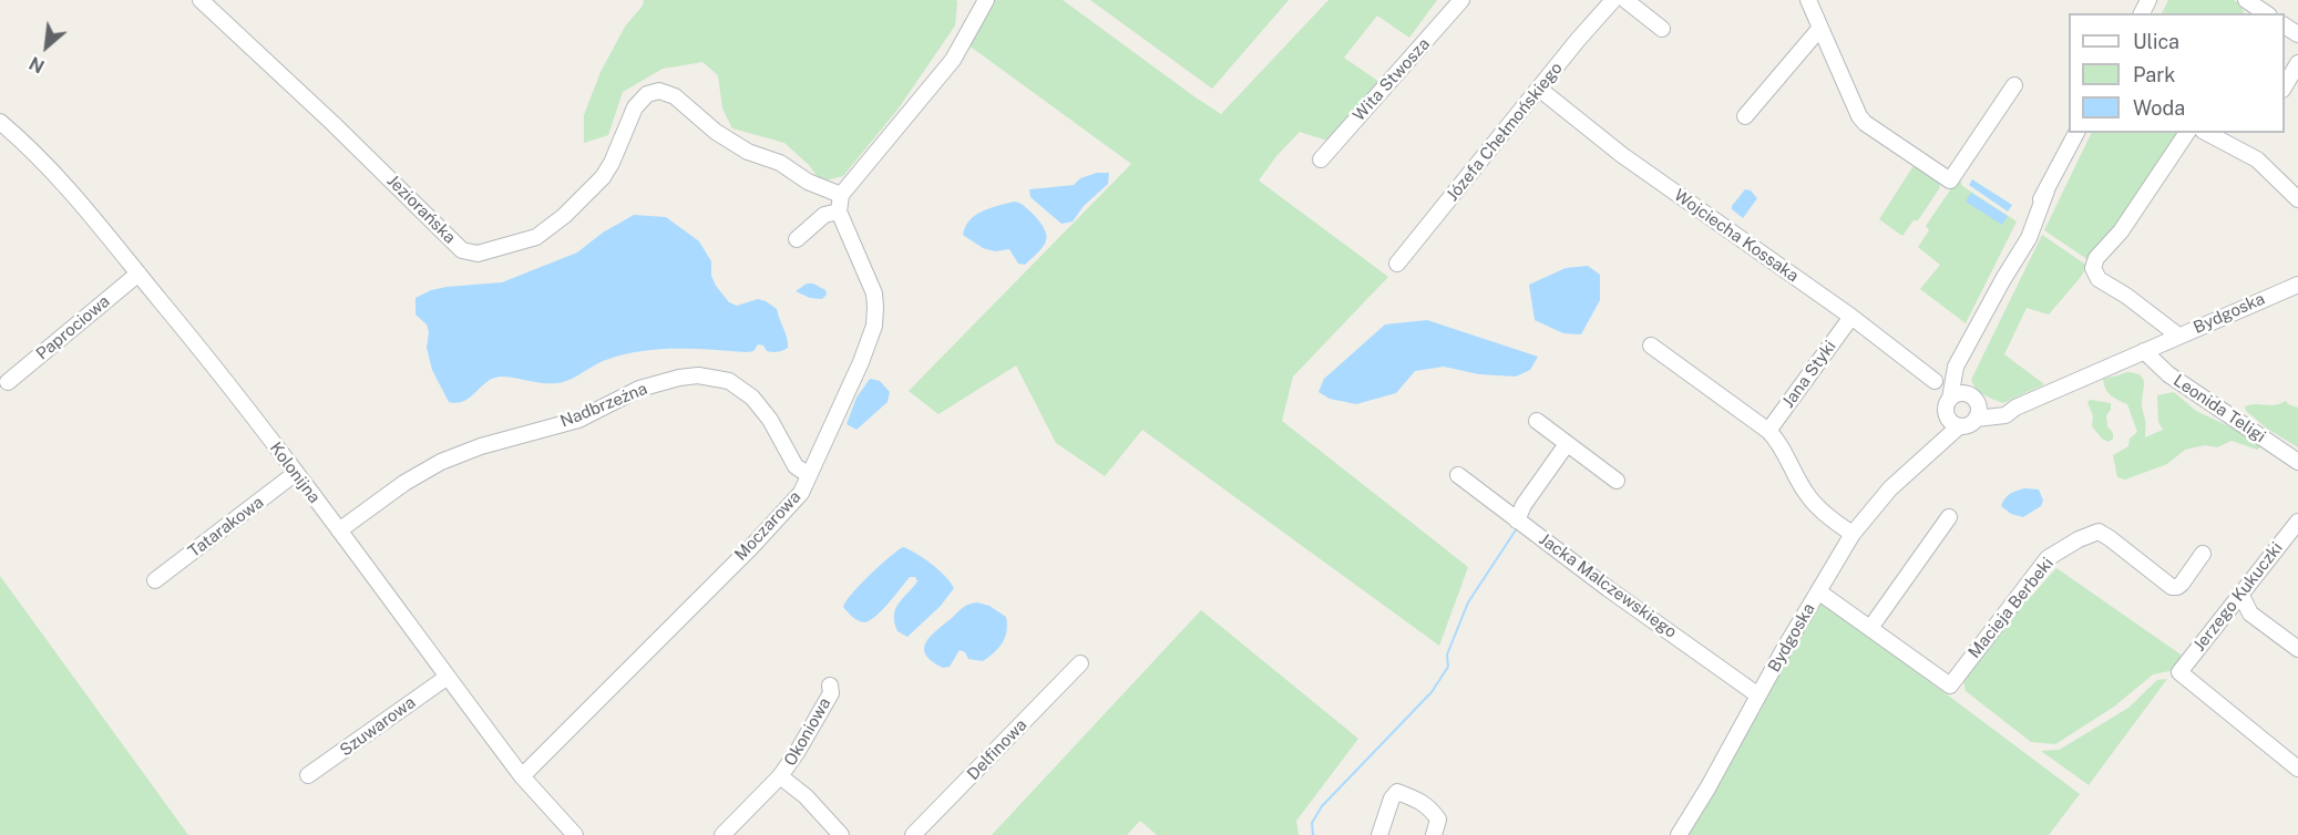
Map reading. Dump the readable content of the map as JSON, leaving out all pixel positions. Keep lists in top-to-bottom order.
{
  "streets": {
    "street": [
      "Wita Stwosza",
      "Józefa Chełmońskiego",
      "Jeziorańska",
      "Wojciecha Kossaka",
      "Bydgoska",
      "Paprociowa",
      "Jana Styki",
      "Nadbrzeżna",
      "Leonida Teligi",
      "Kolonijna",
      "Moczarowa",
      "Tatarakowa",
      "Jacka Malczewskiego",
      "Jerzego Kukuczki",
      "Macieja Berbeki",
      "Szuwarowa",
      "Okoniowa",
      "Delfinowa"
    ]
  },
  "crossings": [
    ["Józefa Chełmońskiego", "Wojciecha Kossaka"],
    ["Wojciecha Kossaka", "Jana Styki"],
    ["Bydgoska", "Leonida Teligi"],
    ["Bydgoska", "Jacka Malczewskiego"],
    ["Paprociowa", "Kolonijna"],
    ["Nadbrzeżna", "Kolonijna"],
    ["Nadbrzeżna", "Moczarowa"],
    ["Kolonijna", "Moczarowa"],
    ["Kolonijna", "Tatarakowa"],
    ["Kolonijna", "Szuwarowa"]
  ],
  "legend": ["Ulica", "Park", "Woda"],
  "north": "bottom left"
}
